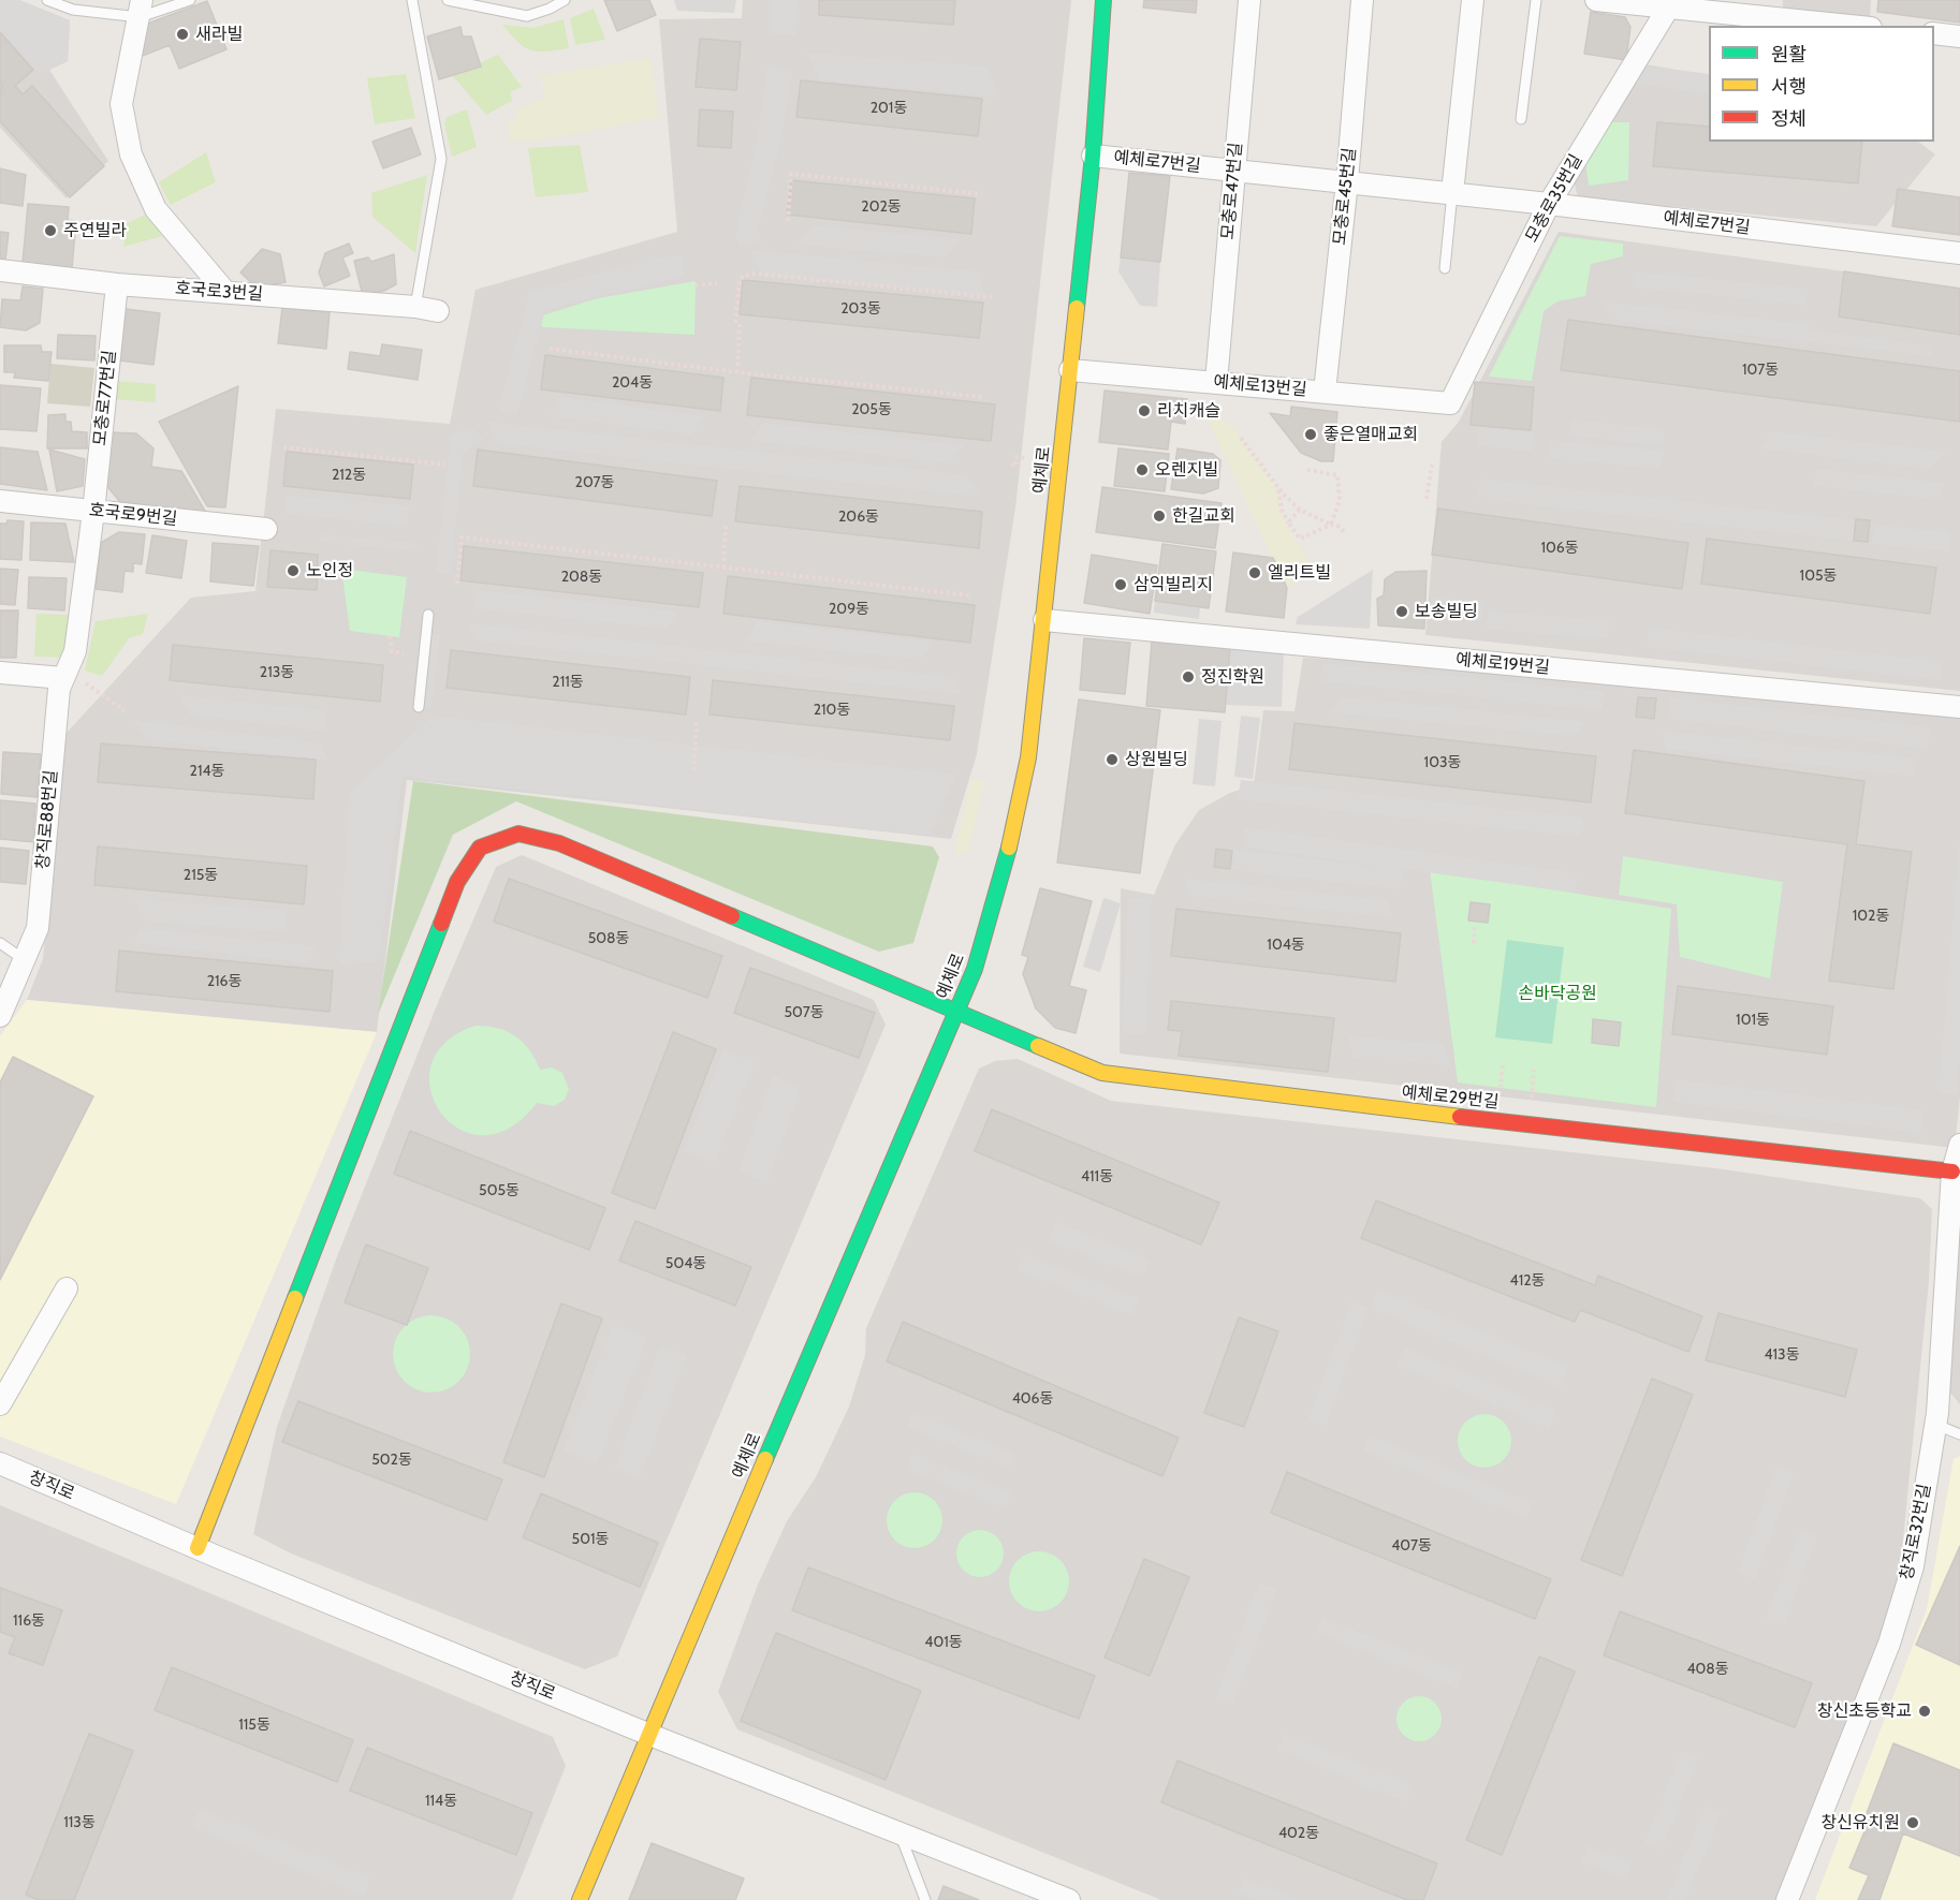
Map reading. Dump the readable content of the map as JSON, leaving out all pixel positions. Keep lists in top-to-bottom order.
{
  "streets": {
    "street": [
      "예체로7번길",
      "모충로47번길",
      "모충로45번길",
      "모충로35번길",
      "호국로3번길",
      "예체로13번길",
      "모충로77번길",
      "예체로",
      "호국로9번길",
      "예체로19번길",
      "창직로88번길",
      "예체로29번길",
      "창직로",
      "창직로32번길"
    ]
  },
  "crossings": [
    ["예체로7번길", "모충로47번길"],
    ["예체로7번길", "모충로45번길"],
    ["예체로7번길", "모충로35번길"],
    ["예체로7번길", "예체로"],
    ["모충로47번길", "예체로13번길"],
    ["모충로45번길", "예체로13번길"],
    ["모충로35번길", "예체로13번길"],
    ["호국로3번길", "모충로77번길"],
    ["예체로13번길", "예체로"],
    ["모충로77번길", "호국로9번길"],
    ["모충로77번길", "창직로88번길"],
    ["예체로", "예체로19번길"],
    ["예체로", "예체로29번길"],
    ["예체로", "창직로"],
    ["호국로9번길", "창직로88번길"],
    ["예체로29번길", "창직로"],
    ["예체로29번길", "창직로32번길"]
  ],
  "parks": ["손바닥공원"],
  "places": [
    "새라빌",
    "주연빌라",
    "리치캐슬",
    "좋은열매교회",
    "오렌지빌",
    "한길교회",
    "노인정",
    "엘리트빌",
    "삼익빌리지",
    "보송빌딩",
    "정진학원",
    "상원빌딩",
    "창신초등학교",
    "창신유치원"
  ],
  "house_numbers": [
    "201동",
    "202동",
    "203동",
    "107동",
    "204동",
    "205동",
    "212동",
    "207동",
    "206동",
    "106동",
    "105동",
    "208동",
    "209동",
    "213동",
    "211동",
    "210동",
    "103동",
    "214동",
    "215동",
    "102동",
    "508동",
    "104동",
    "216동",
    "507동",
    "101동",
    "411동",
    "505동",
    "504동",
    "412동",
    "413동",
    "406동",
    "502동",
    "501동",
    "407동",
    "116동",
    "401동",
    "408동",
    "115동",
    "114동",
    "113동",
    "402동"
  ],
  "legend": ["원활", "서행", "정체"]
}
